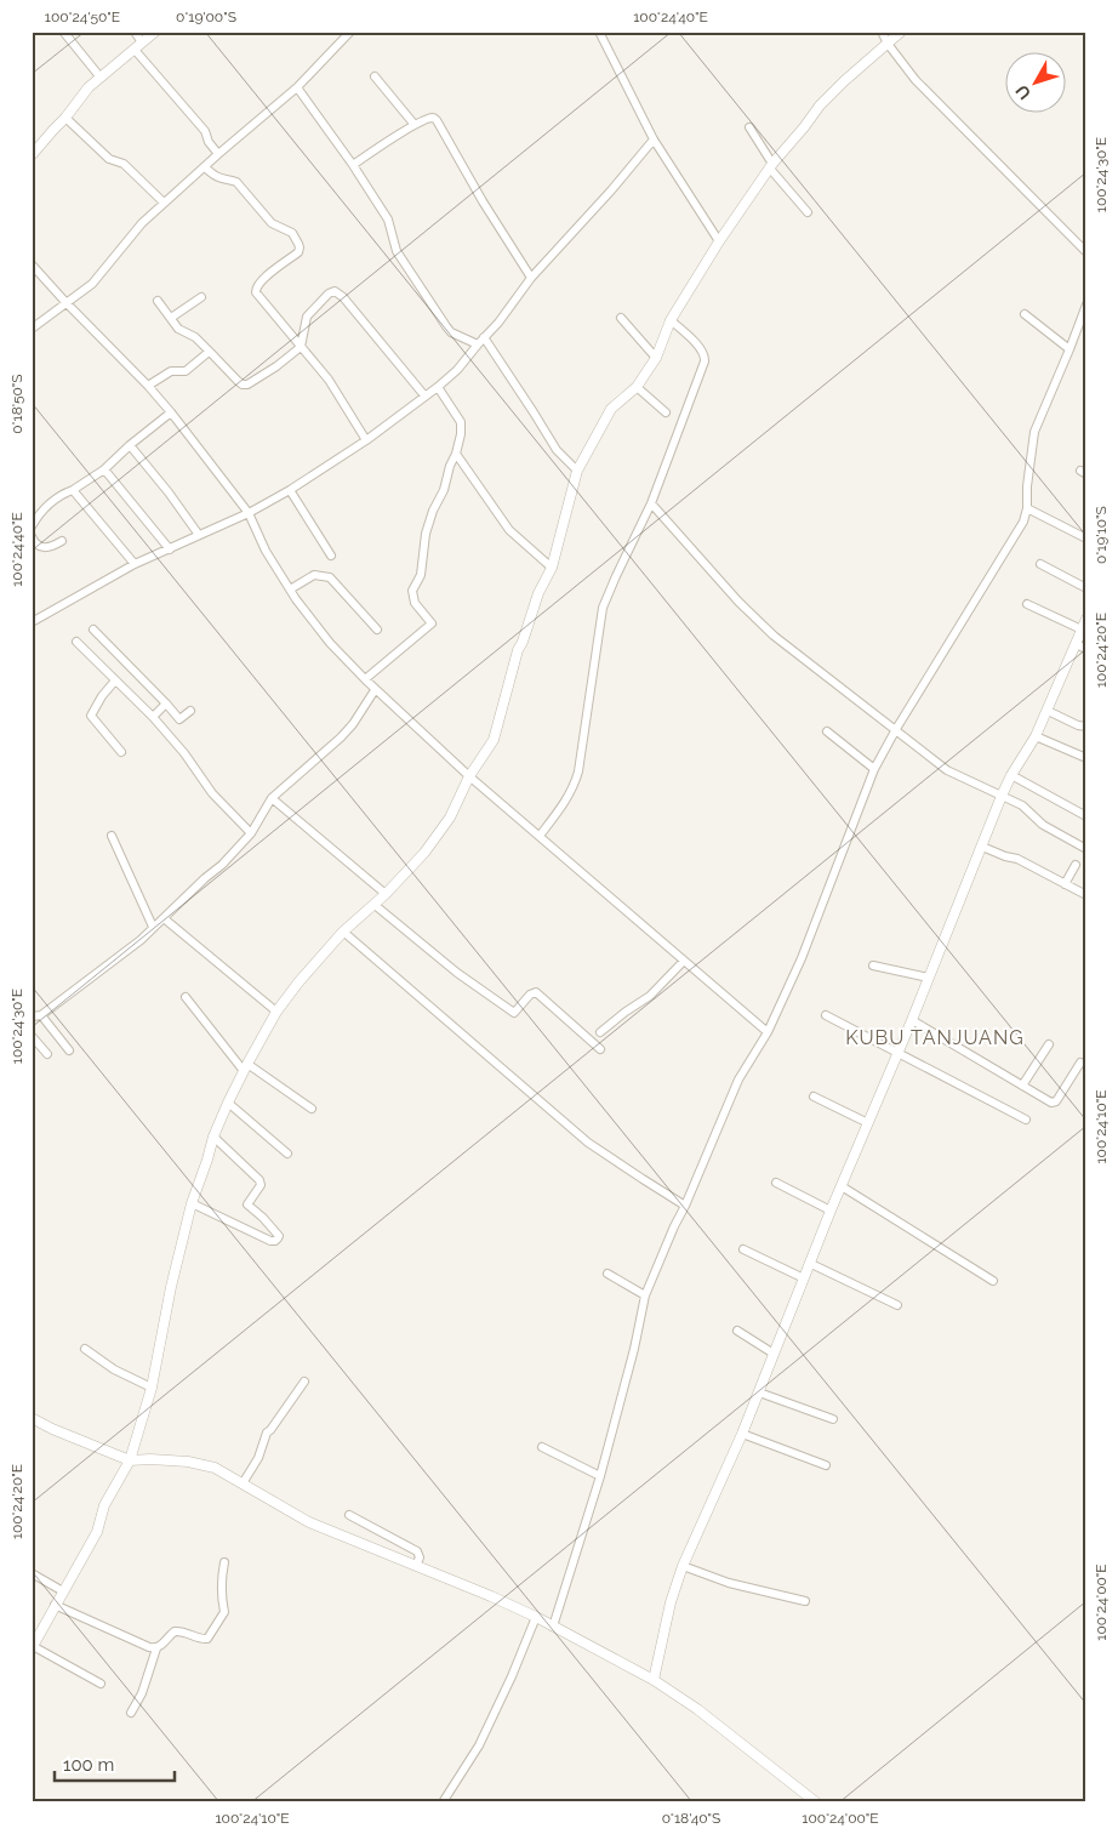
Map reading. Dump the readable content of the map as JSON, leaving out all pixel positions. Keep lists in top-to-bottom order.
{
  "districts": ["KUBU TANJUANG"],
  "scale_bar": "100 m",
  "north": "bottom left",
  "coordinates": [
    "100°24'50\"E",
    "0°19'00\"S",
    "100°24'40\"E",
    "100°24'30\"E",
    "0°18'50\"S",
    "0°19'10\"S",
    "100°24'20\"E",
    "100°24'10\"E",
    "100°24'00\"E",
    "0°18'40\"S"
  ]
}
